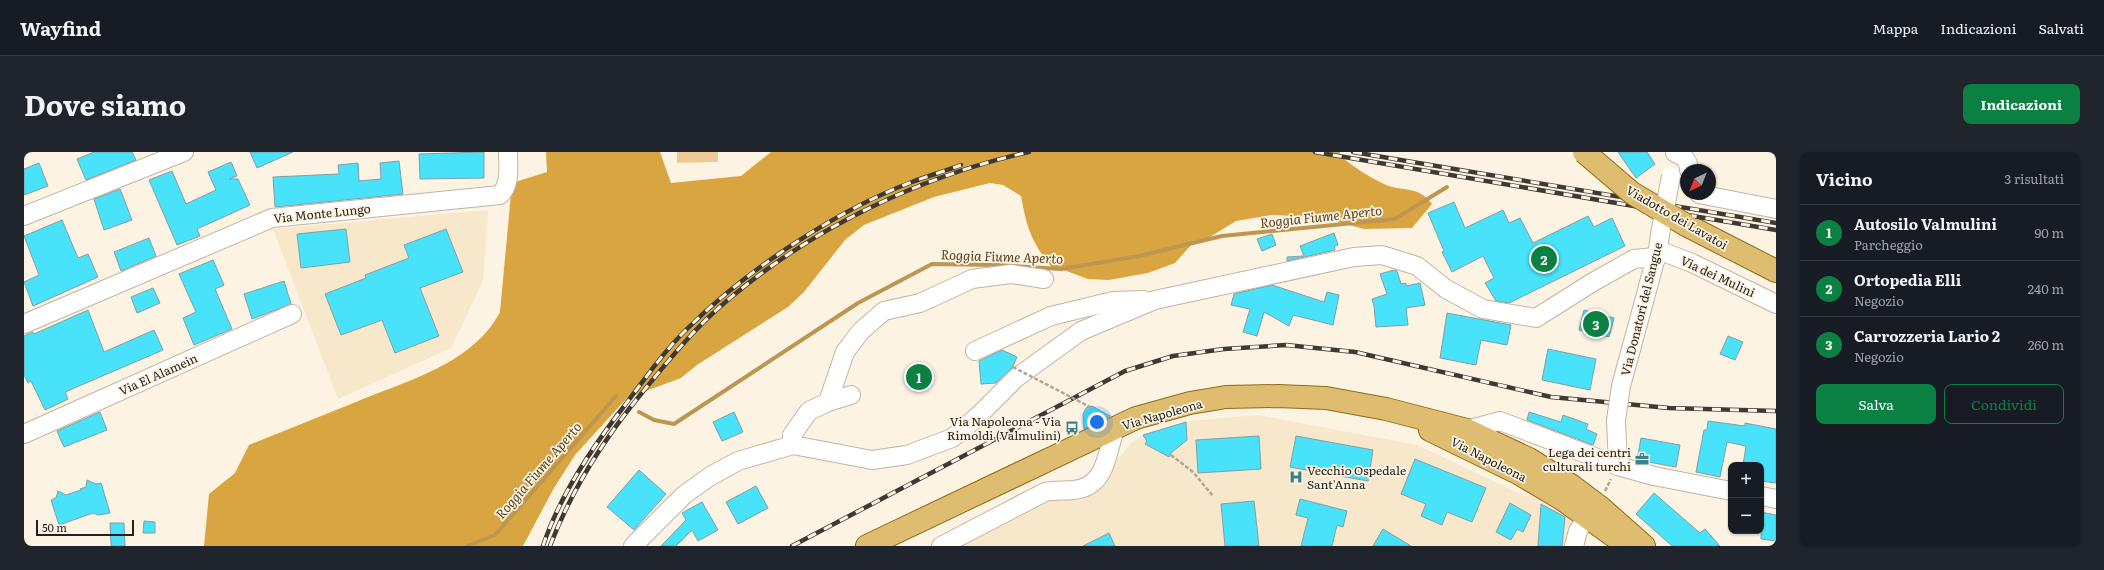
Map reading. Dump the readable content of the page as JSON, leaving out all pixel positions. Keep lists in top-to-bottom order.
{
  "streets": {
    "main road": ["Viadotto dei Lavatoi", "Via Napoleona"],
    "street": [
      "Via Monte Lungo",
      "Via dei Mulini",
      "Via Donatori del Sangue",
      "Via El Alamein"
    ]
  },
  "crossings": [
    ["Via dei Mulini", "Via Donatori del Sangue"]
  ],
  "water": ["Roggia Fiume Aperto"],
  "places": {
    "bus stop": ["Via Napoleona - Via Rimoldi (Valmulini)"],
    "office": ["Lega dei centri culturali turchi"],
    "hospital": ["Vecchio Ospedale Sant'Anna"]
  },
  "scale_bar": "50 m",
  "north": "bottom left",
  "page": {
    "header": "Wayfind",
    "nav": ["Mappa", "Indicazioni", "Salvati"],
    "title": "Dove siamo",
    "buttons": [
      "Indicazioni",
      ["Salva", "Condividi"]
    ],
    "heading": ["Vicino", "3 risultati"],
    "list": [
      {
        "mark": "1",
        "name": "Autosilo Valmulini",
        "note": "Parcheggio",
        "value": "90 m"
      },
      {
        "mark": "2",
        "name": "Ortopedia Elli",
        "note": "Negozio",
        "value": "240 m"
      },
      {
        "mark": "3",
        "name": "Carrozzeria Lario 2",
        "note": "Negozio",
        "value": "260 m"
      }
    ],
    "pins": ["2", "3", "1"],
    "map_buttons": ["+", "−"],
    "scale": "50 m"
  }
}
